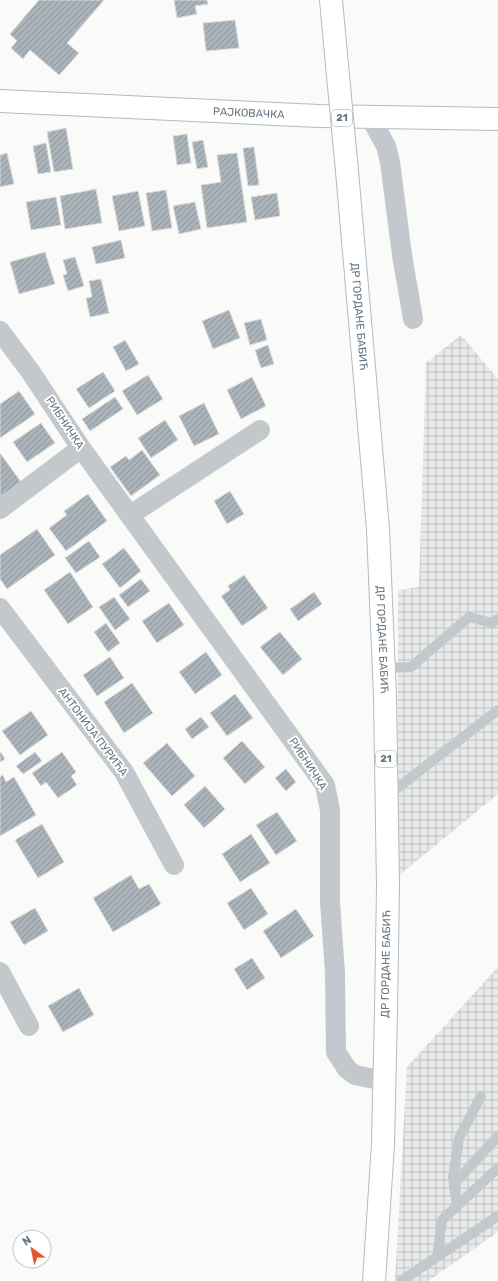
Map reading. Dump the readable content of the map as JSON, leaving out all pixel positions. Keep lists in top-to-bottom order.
{
  "streets": {
    "main road": ["РАЈКОВАЧКА", "21", "ДР ГОРДАНЕ БАБИЋ"],
    "street": ["РИБНИЧКА", "АНТОНИЈА ПУРИЋА"]
  },
  "crossings": [
    ["ДР ГОРДАНЕ БАБИЋ", "РИБНИЧКА"]
  ],
  "north": "top left"
}
